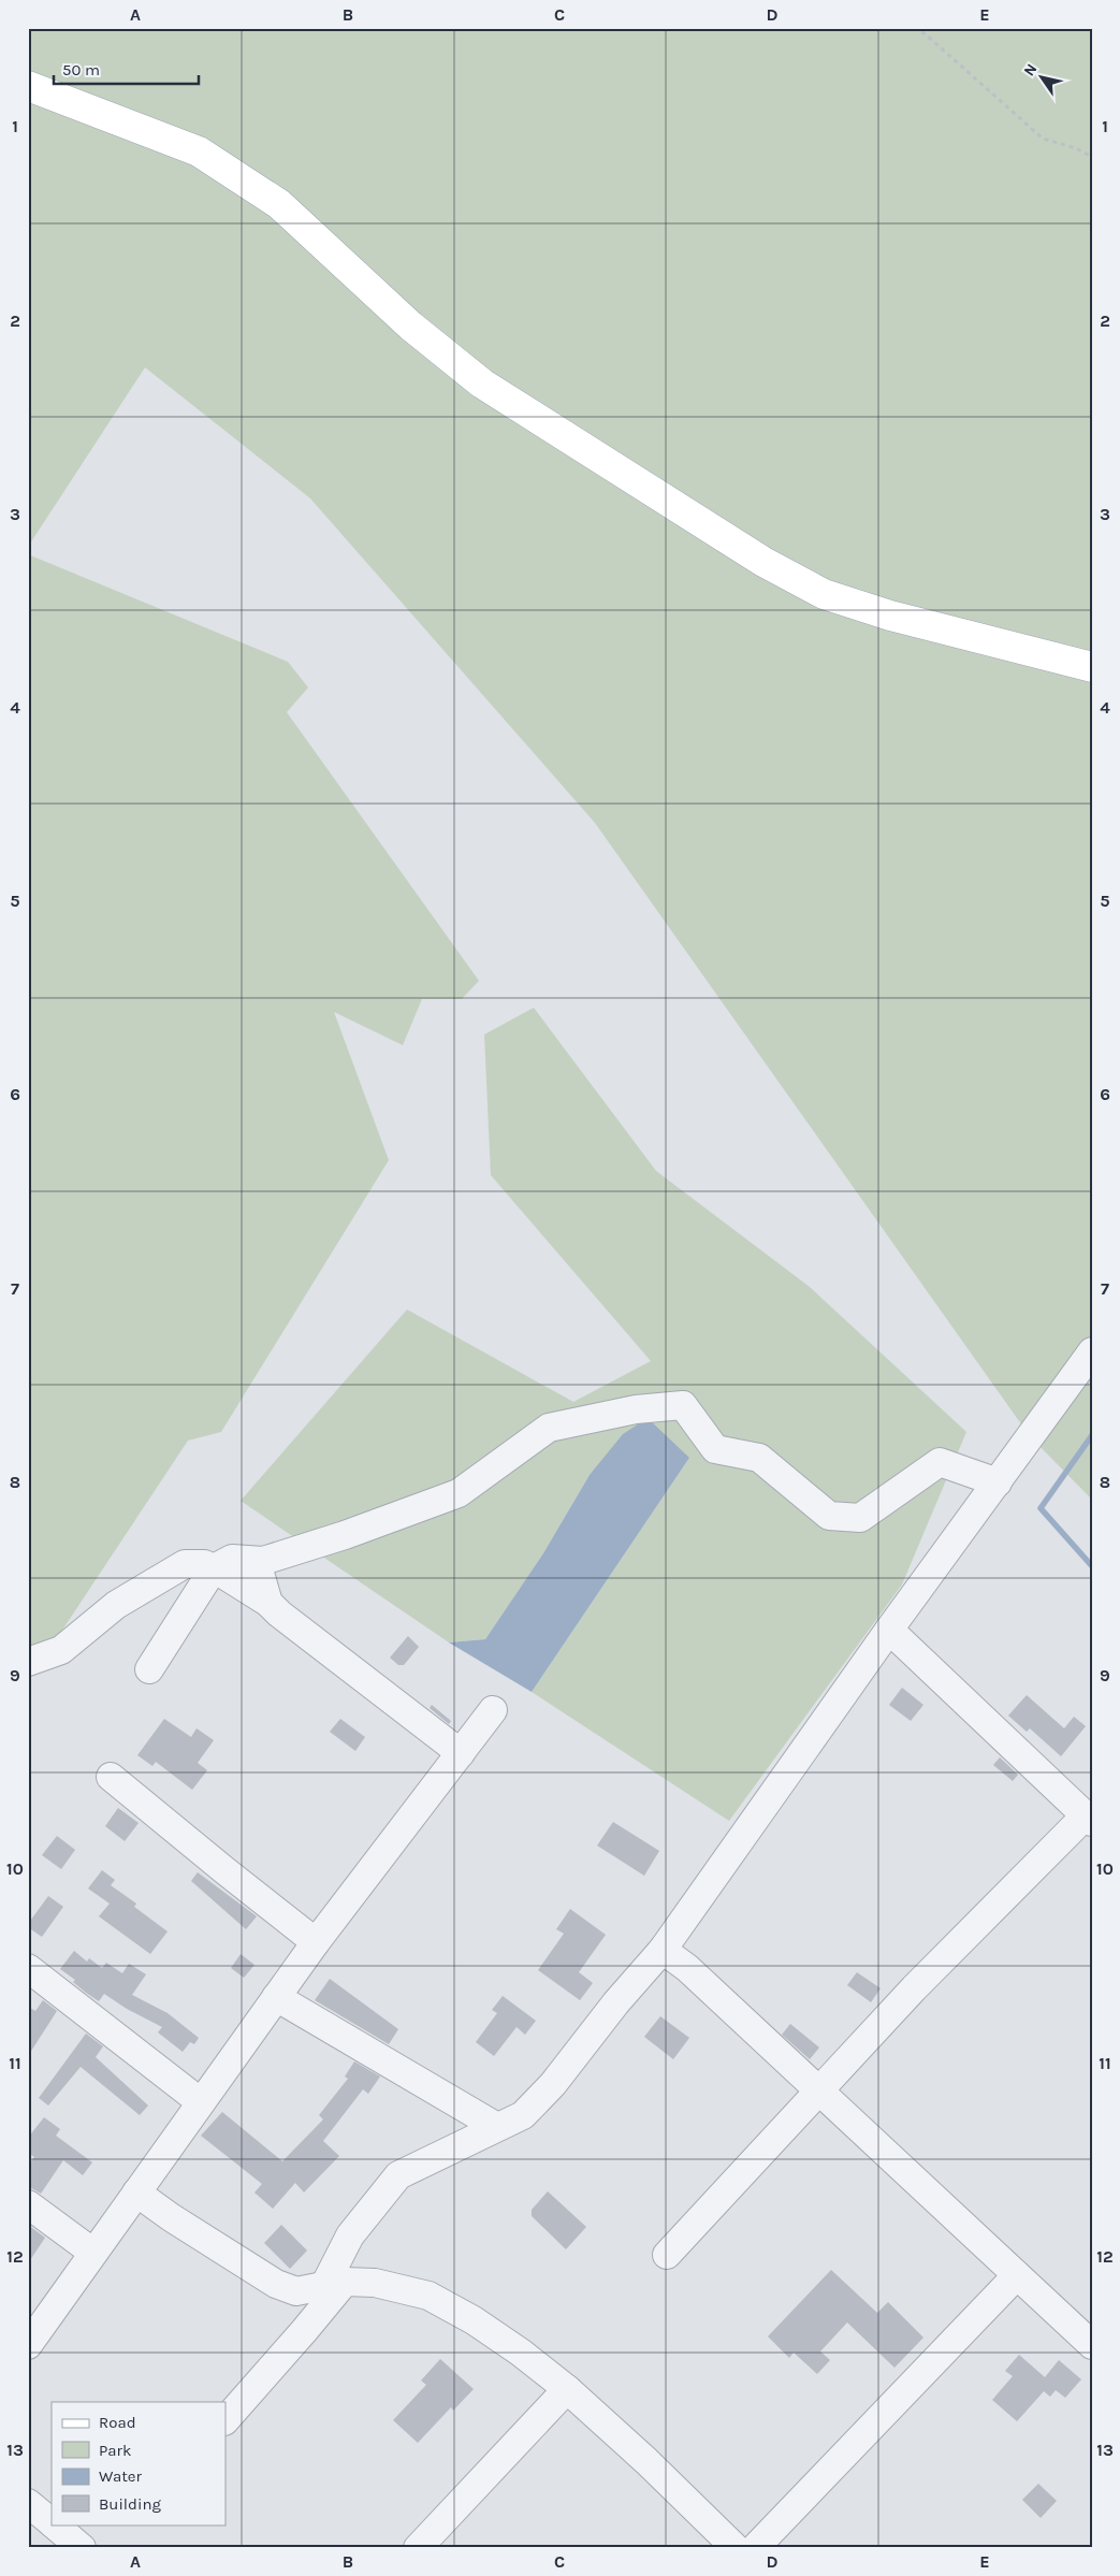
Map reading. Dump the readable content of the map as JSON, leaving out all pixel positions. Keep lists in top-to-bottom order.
{
  "legend": [
    "Road",
    "Park",
    "Water",
    "Building"
  ],
  "scale_bar": "50 m",
  "north": "top left",
  "grid": {
    "columns": [
      "A",
      "B",
      "C",
      "D",
      "E"
    ],
    "rows": [
      "1",
      "2",
      "3",
      "4",
      "5",
      "6",
      "7",
      "8",
      "9",
      "10",
      "11",
      "12",
      "13"
    ]
  }
}
